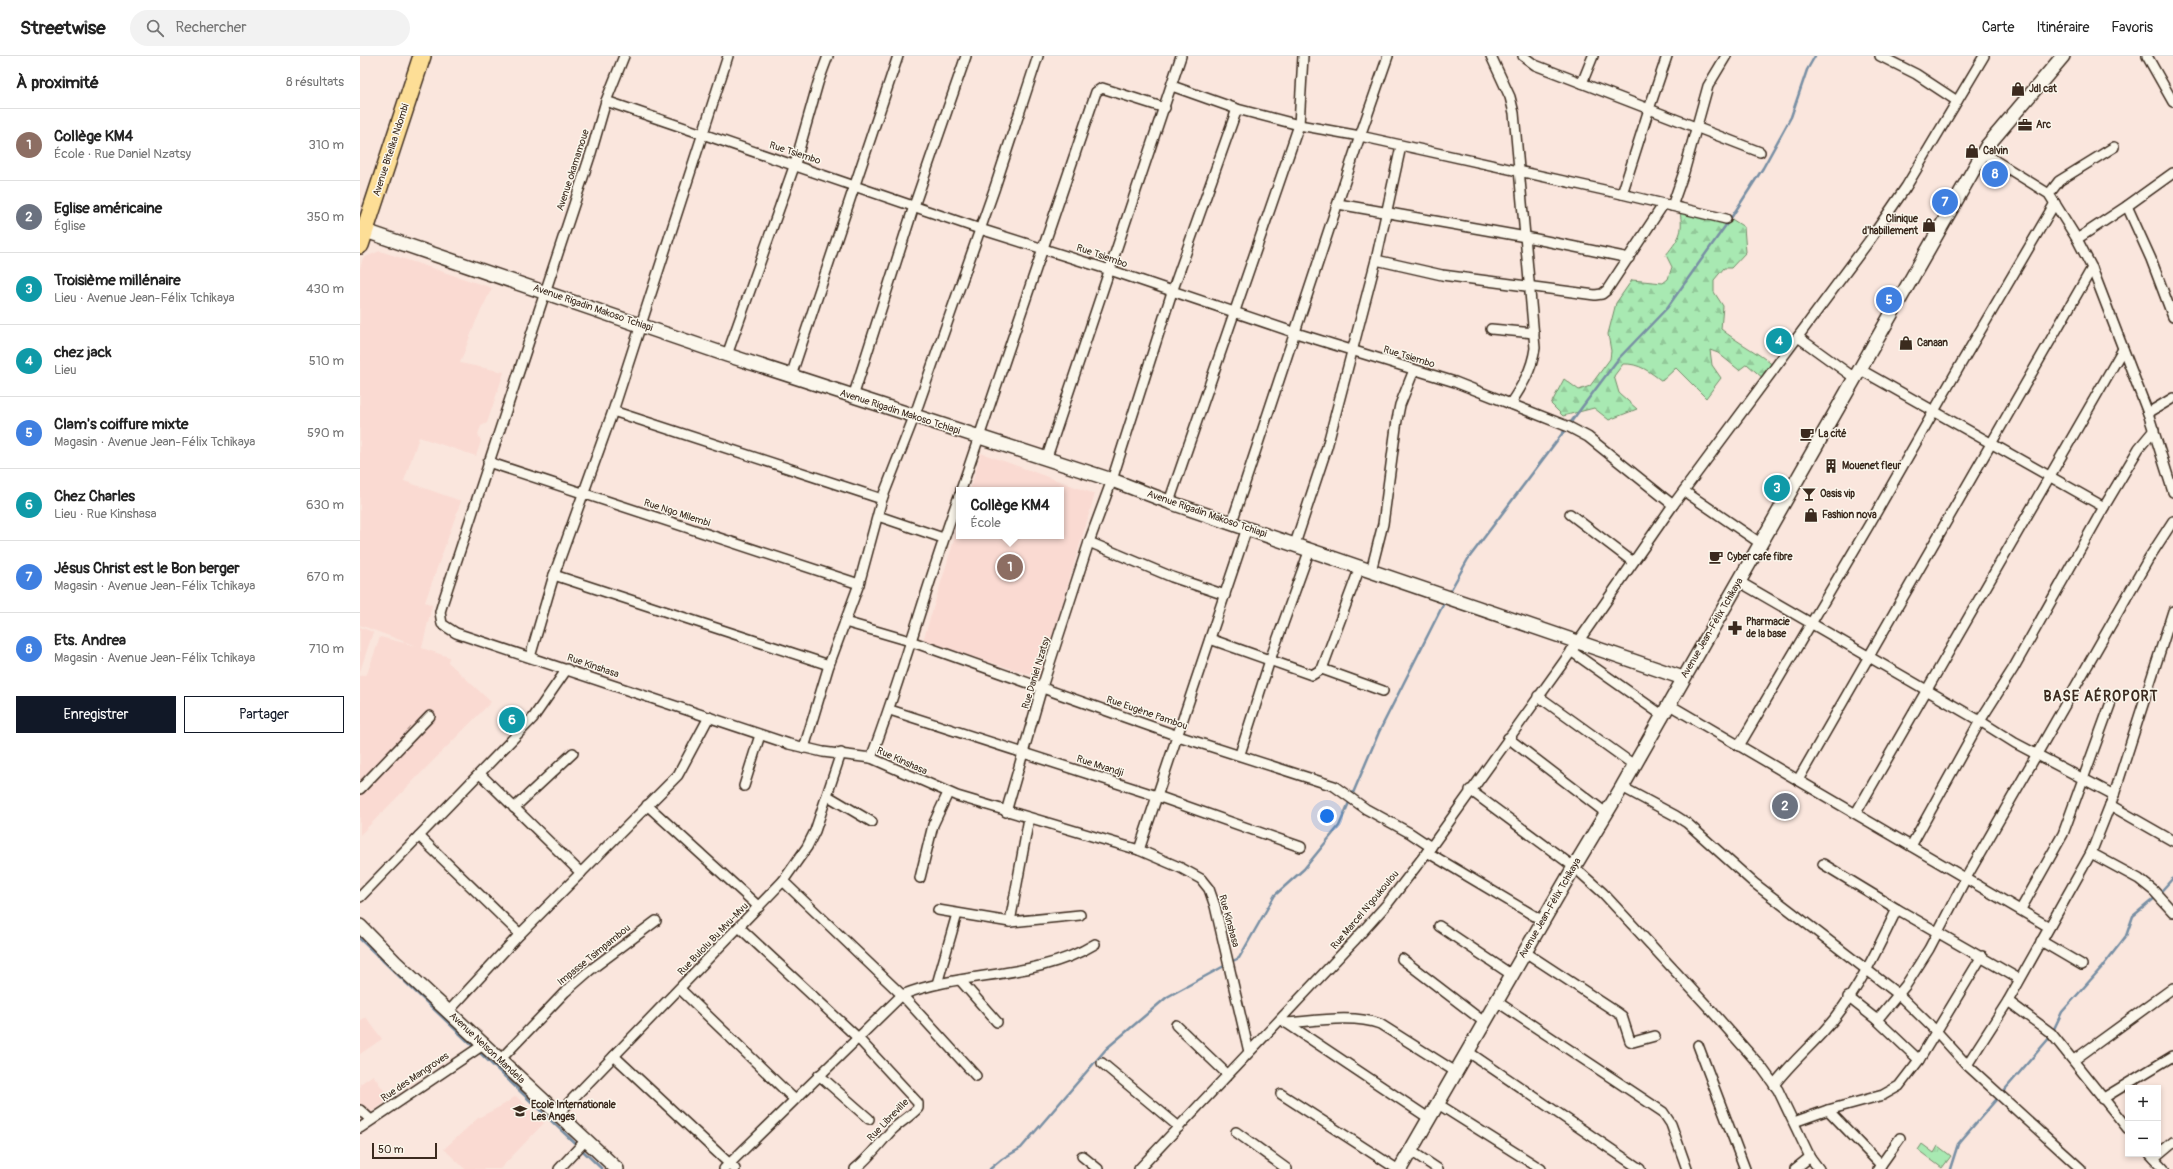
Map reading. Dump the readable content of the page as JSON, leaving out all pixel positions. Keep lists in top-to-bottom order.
{
  "streets": {
    "highway": ["Avenue Bitelika Ndombi"],
    "street": [
      "Rue Tsiembo",
      "Avenue okamamoue",
      "Avenue Rigadin Makoso Tchiapi",
      "Rue Ngo Milembi",
      "Avenue Jean-Félix Tchikaya",
      "Rue Kinshasa",
      "Rue Daniel Nzatsy",
      "Rue Eugène Pambou",
      "Rue Mvandji",
      "Rue Marcel N'goukoulou",
      "Rue Bulolu Bu Mvu-Mvu",
      "Impasse Tsimpambou",
      "Avenue Nelson Mandela",
      "Rue des Mangroves",
      "Rue Libreville"
    ]
  },
  "crossings": [
    ["Avenue Bitelika Ndombi", "Avenue Rigadin Makoso Tchiapi"],
    ["Rue Tsiembo", "Avenue okamamoue"],
    ["Rue Tsiembo", "Rue Daniel Nzatsy"],
    ["Rue Tsiembo", "Rue Marcel N'goukoulou"],
    ["Avenue okamamoue", "Avenue Rigadin Makoso Tchiapi"],
    ["Avenue okamamoue", "Rue Ngo Milembi"],
    ["Avenue okamamoue", "Rue Kinshasa"],
    ["Avenue Rigadin Makoso Tchiapi", "Avenue Jean-Félix Tchikaya"],
    ["Avenue Rigadin Makoso Tchiapi", "Rue Daniel Nzatsy"],
    ["Avenue Rigadin Makoso Tchiapi", "Rue Marcel N'goukoulou"],
    ["Rue Ngo Milembi", "Rue Kinshasa"],
    ["Avenue Jean-Félix Tchikaya", "Rue Eugène Pambou"],
    ["Rue Kinshasa", "Rue Daniel Nzatsy"],
    ["Rue Kinshasa", "Rue Marcel N'goukoulou"],
    ["Rue Kinshasa", "Rue Bulolu Bu Mvu-Mvu"],
    ["Rue Daniel Nzatsy", "Rue Eugène Pambou"],
    ["Rue Daniel Nzatsy", "Rue Mvandji"],
    ["Rue Eugène Pambou", "Rue Marcel N'goukoulou"],
    ["Rue Bulolu Bu Mvu-Mvu", "Avenue Nelson Mandela"],
    ["Impasse Tsimpambou", "Avenue Nelson Mandela"],
    ["Avenue Nelson Mandela", "Rue des Mangroves"]
  ],
  "districts": ["BASE AÉROPORT"],
  "places": {
    "shop": [
      "Jdl cat",
      "Calvin",
      "Clinique d'habillement",
      "Canaan",
      "Fashion nova"
    ],
    "office": ["Arc"],
    "cafe": ["La cité", "Cyber cafe fibre"],
    "building": ["Mouenet fleur"],
    "bar": ["Oasis vip"],
    "pharmacy": ["Pharmacie de la base"],
    "school or university": ["Ecole Internationale Les Anges"]
  },
  "scale_bar": "50 m",
  "page": {
    "header": "Streetwise",
    "search": "Rechercher",
    "nav": ["Carte", "Itinéraire", "Favoris"],
    "heading": ["À proximité", "8 résultats"],
    "list": [
      {
        "mark": "1",
        "name": "Collège KM4",
        "note": "École · Rue Daniel Nzatsy",
        "value": "310 m"
      },
      {
        "mark": "2",
        "name": "Eglise américaine",
        "note": "Église",
        "value": "350 m"
      },
      {
        "mark": "3",
        "name": "Troisième millénaire",
        "note": "Lieu · Avenue Jean-Félix Tchikaya",
        "value": "430 m"
      },
      {
        "mark": "4",
        "name": "chez jack",
        "note": "Lieu",
        "value": "510 m"
      },
      {
        "mark": "5",
        "name": "Clam's coiffure mixte",
        "note": "Magasin · Avenue Jean-Félix Tchikaya",
        "value": "590 m"
      },
      {
        "mark": "6",
        "name": "Chez Charles",
        "note": "Lieu · Rue Kinshasa",
        "value": "630 m"
      },
      {
        "mark": "7",
        "name": "Jésus Christ est le Bon berger",
        "note": "Magasin · Avenue Jean-Félix Tchikaya",
        "value": "670 m"
      },
      {
        "mark": "8",
        "name": "Ets. Andrea",
        "note": "Magasin · Avenue Jean-Félix Tchikaya",
        "value": "710 m"
      }
    ],
    "pins": [
      "8",
      "7",
      "5",
      "4",
      "3",
      "1",
      "6",
      "2"
    ],
    "popup": ["Collège KM4", "École"],
    "buttons": ["Enregistrer", "Partager"],
    "map_buttons": ["+", "−"],
    "scale": "50 m"
  }
}
